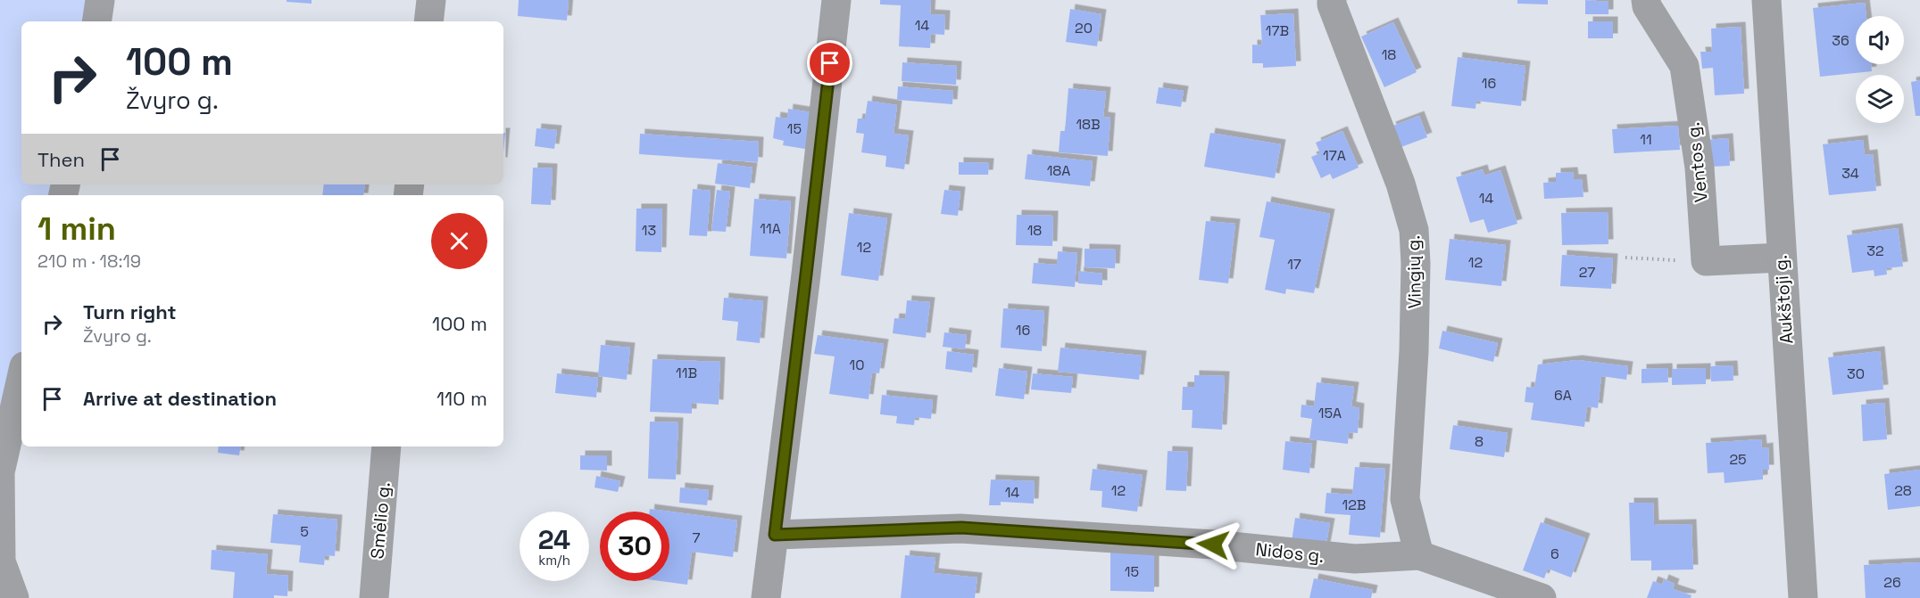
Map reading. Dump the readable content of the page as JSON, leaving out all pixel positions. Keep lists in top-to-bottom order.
{
  "streets": {
    "street": [
      "Ventos g.",
      "Vingių g.",
      "Aukštoji g.",
      "Smėlio g.",
      "Nidos g."
    ]
  },
  "crossings": [
    ["Vingių g.", "Nidos g."]
  ],
  "house_numbers": [
    "14",
    "20",
    "17B",
    "36",
    "18",
    "16",
    "18B",
    "15",
    "11",
    "17A",
    "18A",
    "34",
    "14",
    "11A",
    "13",
    "18",
    "12",
    "32",
    "12",
    "17",
    "27",
    "16",
    "10",
    "11B",
    "30",
    "6A",
    "15A",
    "8",
    "25",
    "12",
    "28",
    "14",
    "12B",
    "5",
    "7",
    "6",
    "15",
    "26"
  ],
  "page": {
    "turn": ["100 m", "Žvyro g."],
    "then": "Then",
    "heading": ["1 min", "210 m · 18:19"],
    "list": [
      {
        "name": "Turn right",
        "note": "Žvyro g.",
        "value": "100 m"
      },
      {
        "name": "Arrive at destination",
        "value": "110 m"
      }
    ],
    "speed": "24 km/h",
    "limit": "30"
  }
}
